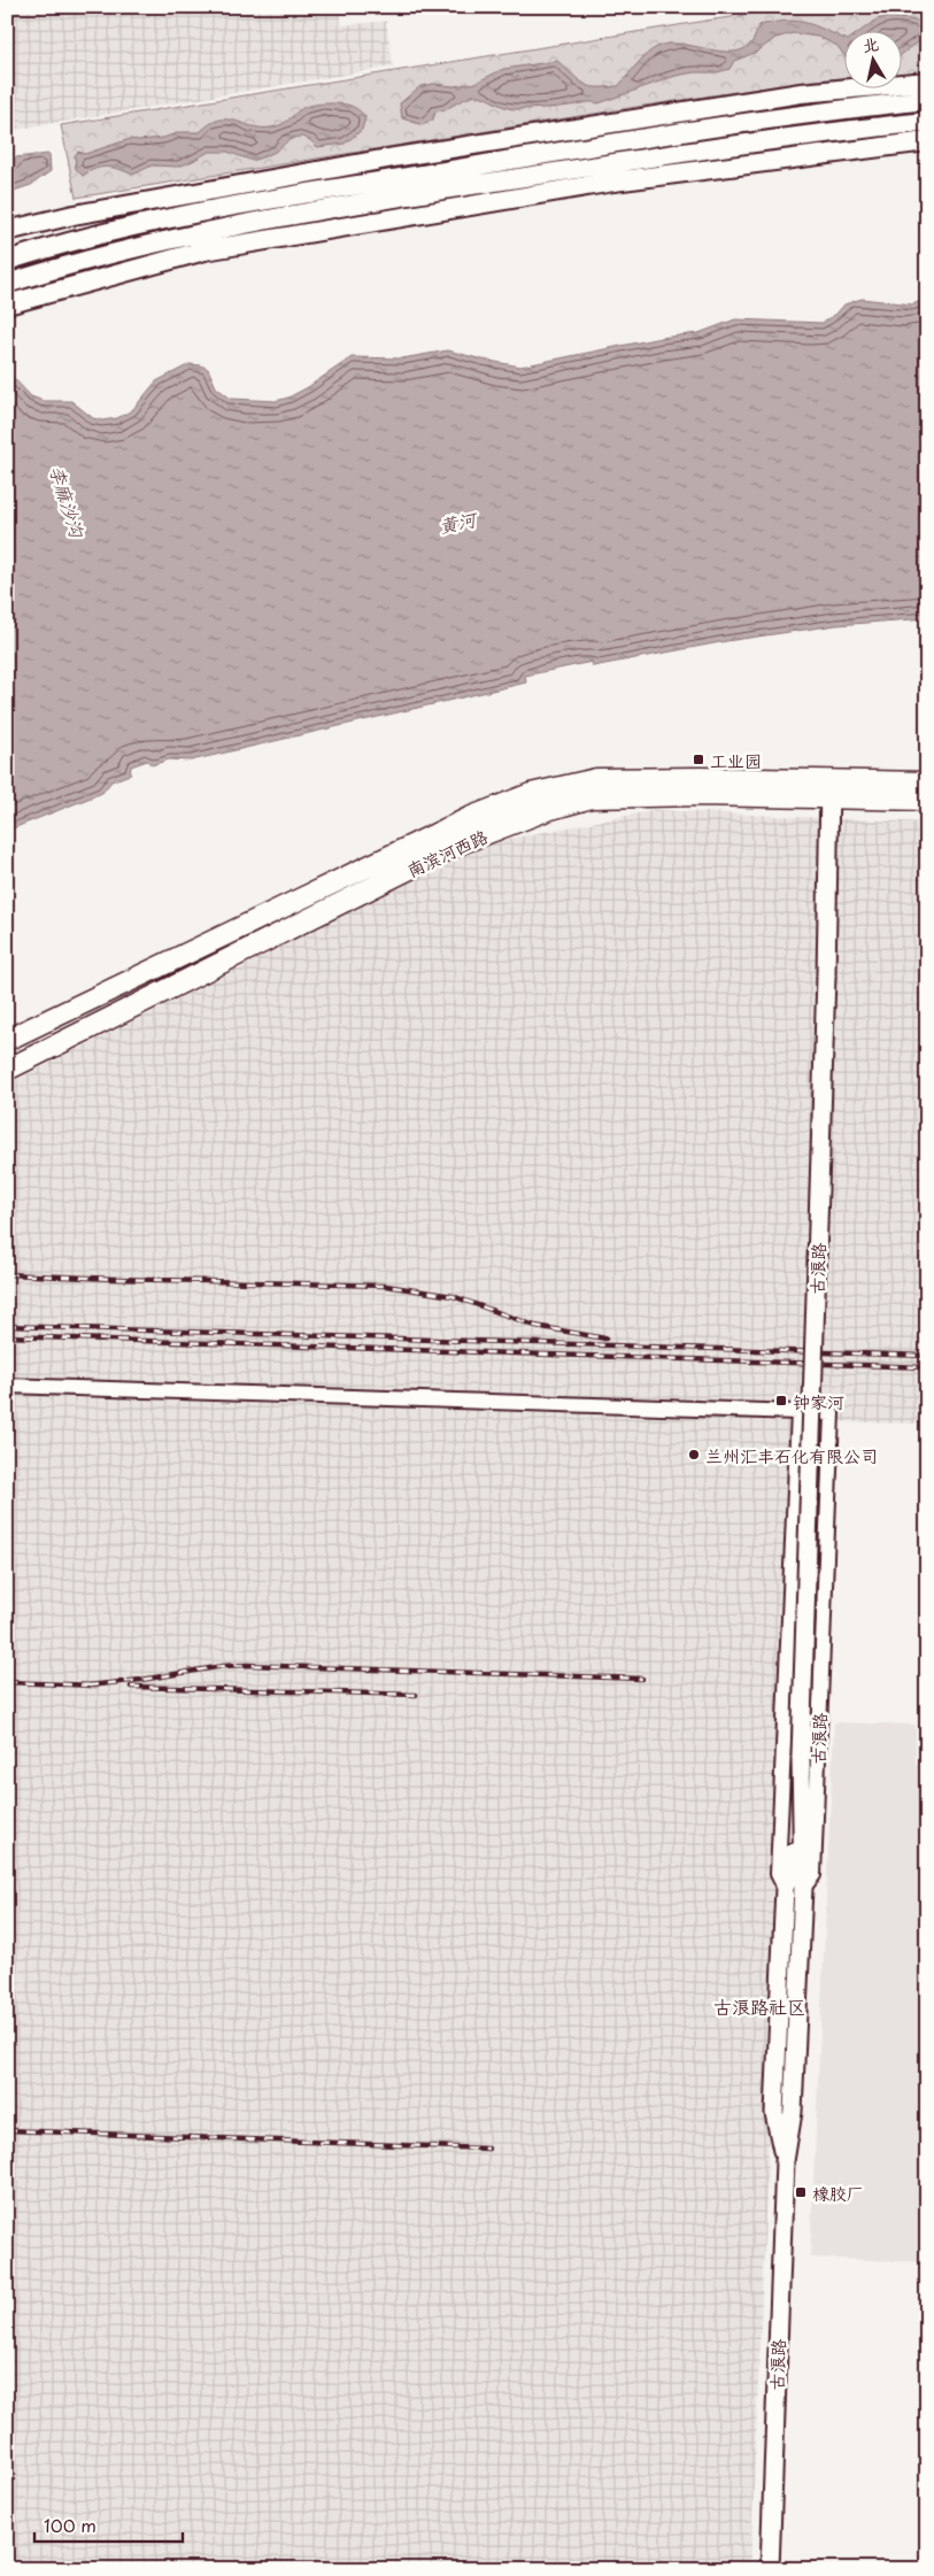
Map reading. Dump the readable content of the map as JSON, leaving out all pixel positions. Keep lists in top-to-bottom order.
{
  "streets": {
    "highway": ["南滨河西路"],
    "main road": ["古浪路"]
  },
  "crossings": [
    ["南滨河西路", "古浪路"]
  ],
  "districts": ["古浪路社区"],
  "water": ["李麻沙沟", "黄河"],
  "places": {
    "transit": ["工业园", "钟家河", "橡胶厂"],
    "other": ["兰州汇丰石化有限公司"]
  },
  "scale_bar": "100 m",
  "north": "top"
}
